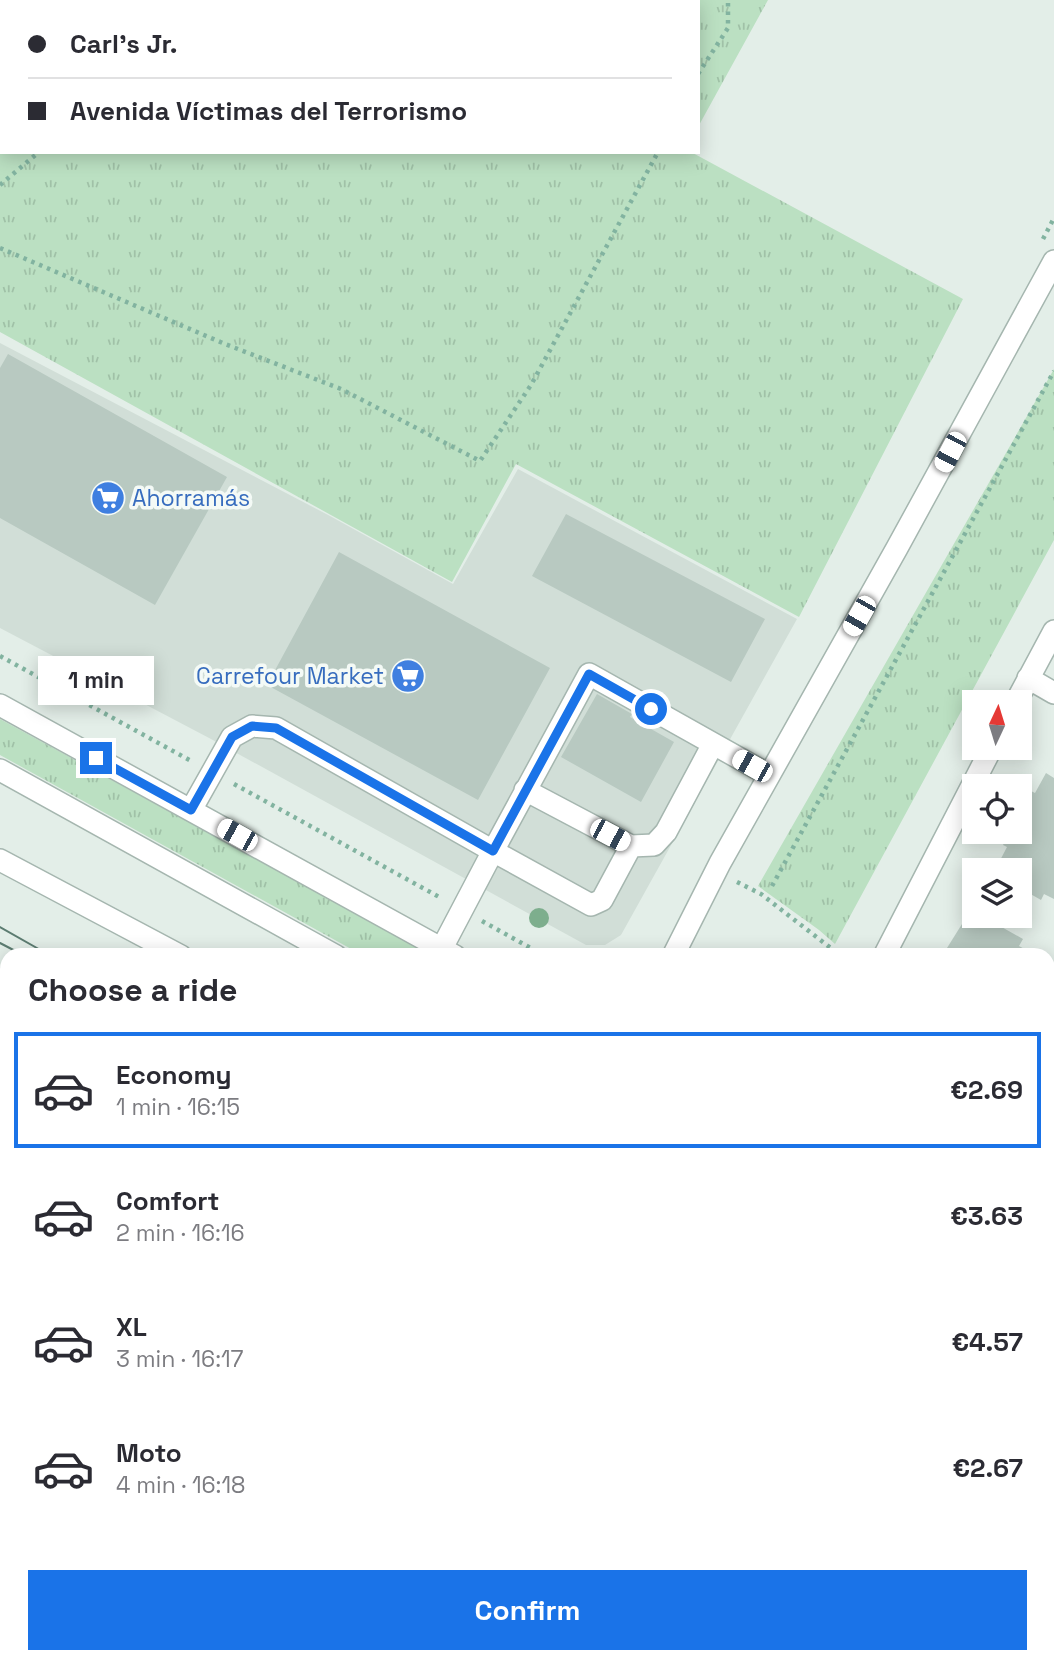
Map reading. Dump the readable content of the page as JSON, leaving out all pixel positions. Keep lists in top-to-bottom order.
{
  "places": {
    "supermarket": ["Ahorramás", "Carrefour Market"]
  },
  "north": "top",
  "page": {
    "banner": ["Carl's Jr.", "Avenida Víctimas del Terrorismo"],
    "bubble": "1 min",
    "heading": "Choose a ride",
    "list": [
      {
        "name": "Economy",
        "note": "1 min · 16:15",
        "value": "€2.69"
      },
      {
        "name": "Comfort",
        "note": "2 min · 16:16",
        "value": "€3.63"
      },
      {
        "name": "XL",
        "note": "3 min · 16:17",
        "value": "€4.57"
      },
      {
        "name": "Moto",
        "note": "4 min · 16:18",
        "value": "€2.67"
      }
    ],
    "buttons": "Confirm"
  }
}
